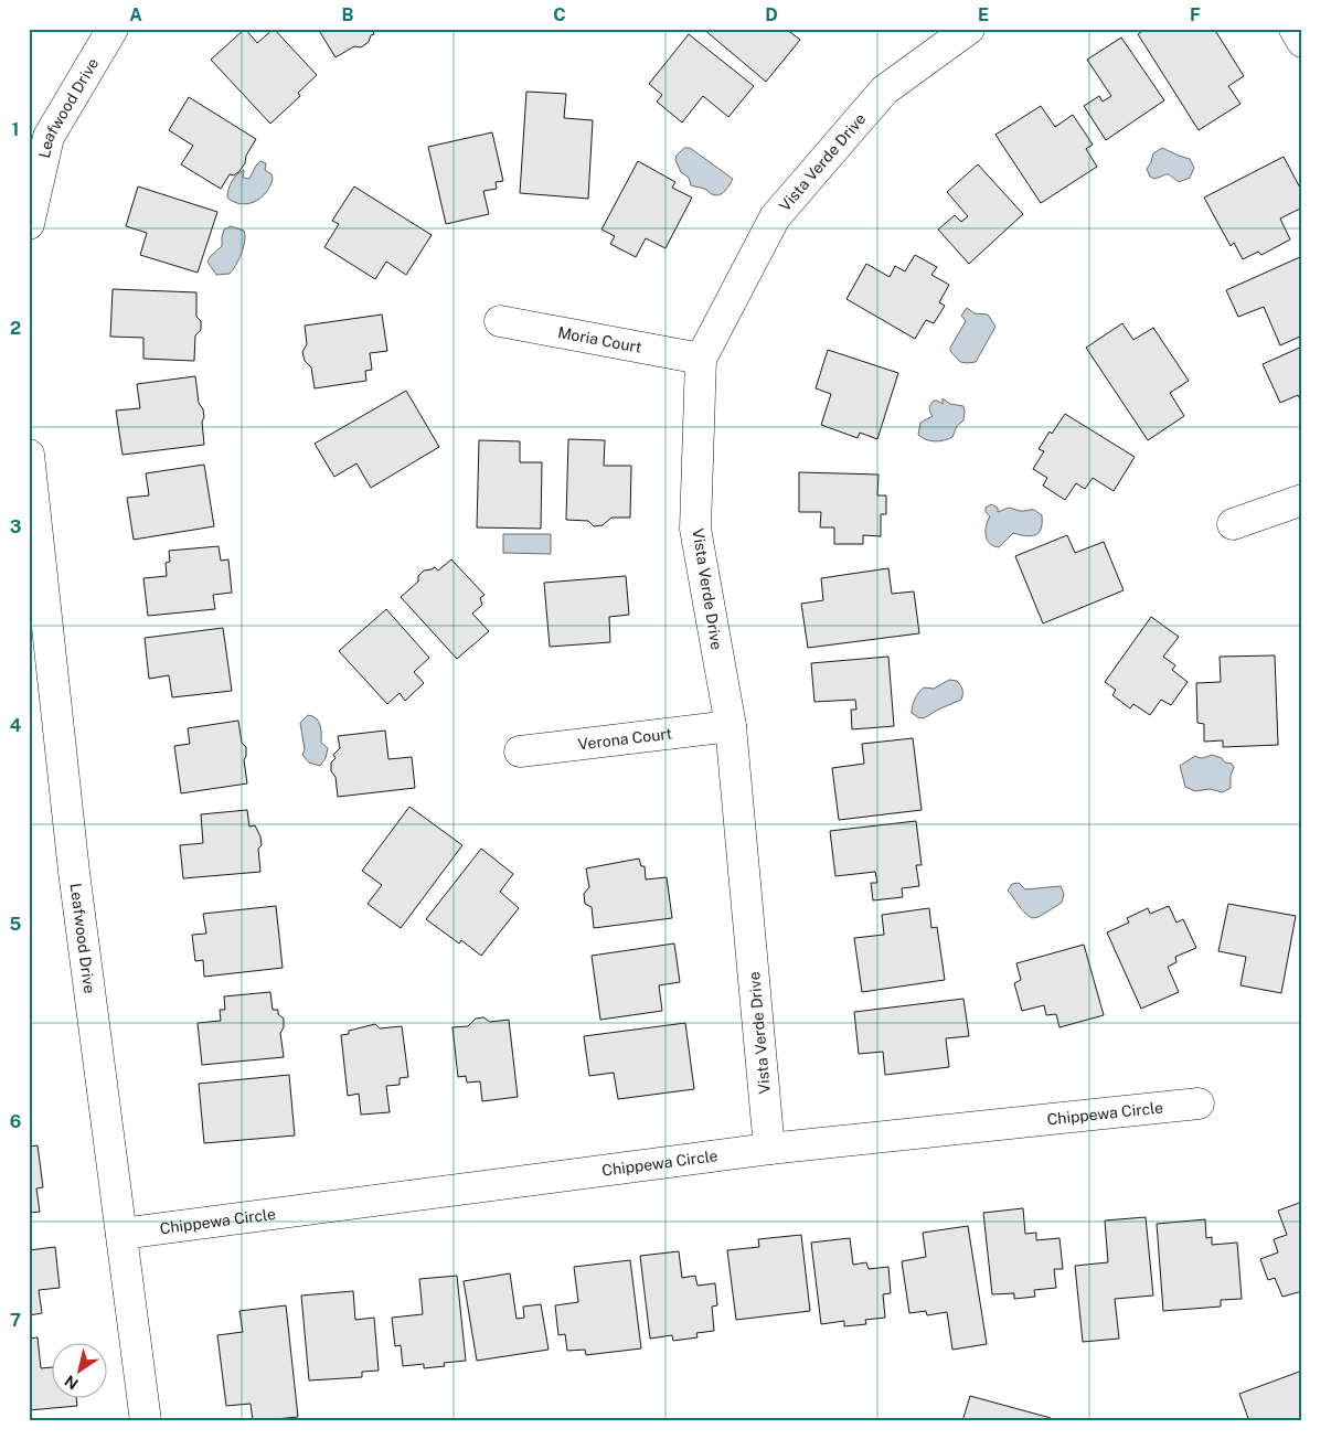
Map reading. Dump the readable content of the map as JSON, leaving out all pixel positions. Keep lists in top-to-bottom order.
{
  "streets": {
    "street": [
      "Leafwood Drive",
      "Vista Verde Drive",
      "Moria Court",
      "Verona Court",
      "Chippewa Circle"
    ]
  },
  "crossings": [
    ["Leafwood Drive", "Chippewa Circle"],
    ["Vista Verde Drive", "Moria Court"],
    ["Vista Verde Drive", "Verona Court"],
    ["Vista Verde Drive", "Chippewa Circle"]
  ],
  "north": "bottom left",
  "grid": {
    "columns": [
      "A",
      "B",
      "C",
      "D",
      "E",
      "F"
    ],
    "rows": [
      "1",
      "2",
      "3",
      "4",
      "5",
      "6",
      "7"
    ]
  }
}
